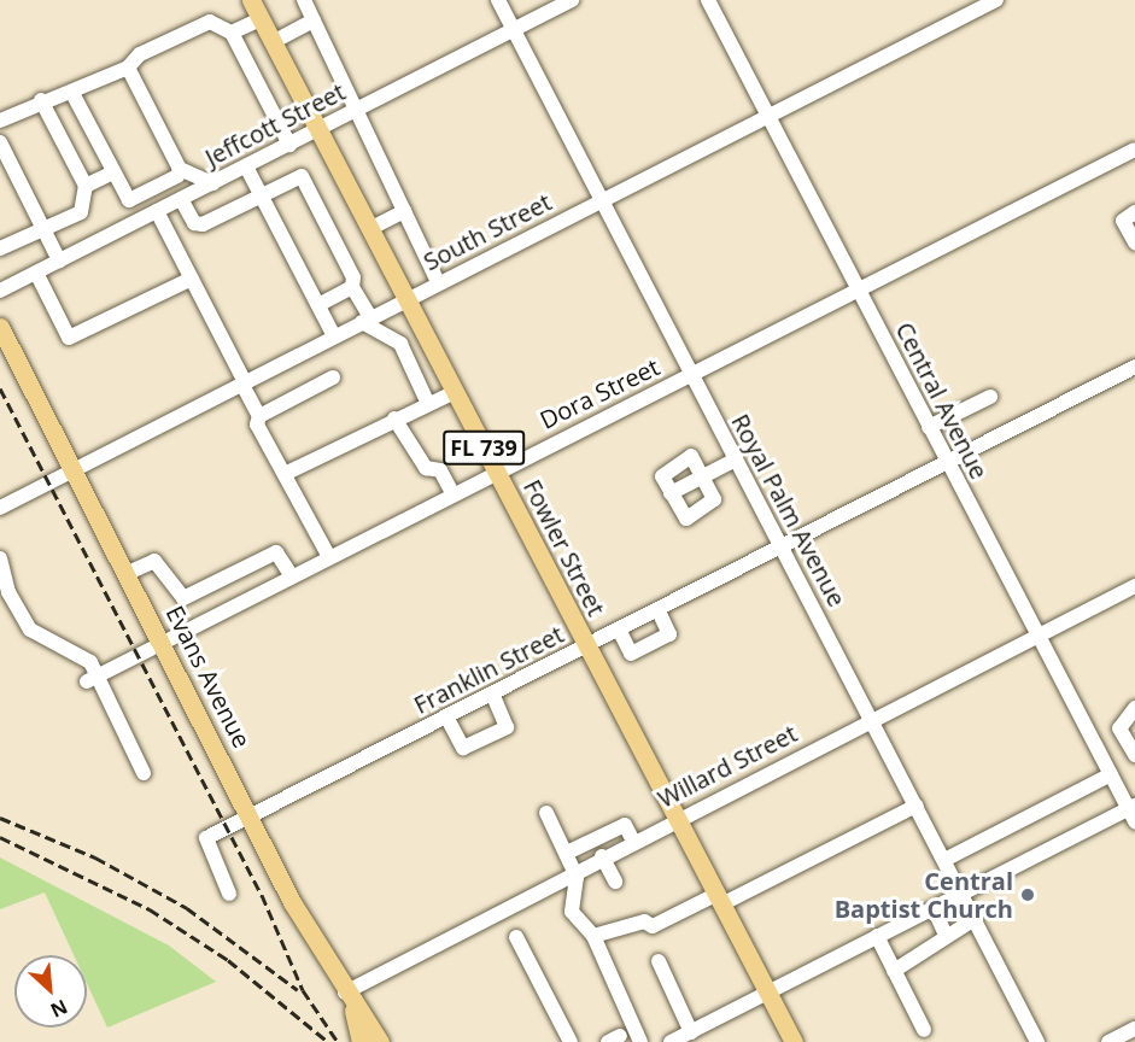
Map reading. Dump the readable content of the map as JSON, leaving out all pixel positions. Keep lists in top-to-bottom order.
{
  "streets": {
    "main road": ["FL 739", "Fowler Street", "Evans Avenue"],
    "street": [
      "Jeffcott Street",
      "South Street",
      "Dora Street",
      "Central Avenue",
      "Royal Palm Avenue",
      "Franklin Street",
      "Willard Street"
    ]
  },
  "crossings": [
    ["Jeffcott Street", "Royal Palm Avenue"],
    ["Jeffcott Street", "Fowler Street"],
    ["South Street", "Central Avenue"],
    ["South Street", "Royal Palm Avenue"],
    ["South Street", "Fowler Street"],
    ["South Street", "Evans Avenue"],
    ["Dora Street", "Central Avenue"],
    ["Dora Street", "Royal Palm Avenue"],
    ["Dora Street", "Fowler Street"],
    ["Dora Street", "Evans Avenue"],
    ["Central Avenue", "Franklin Street"],
    ["Central Avenue", "Willard Street"],
    ["Royal Palm Avenue", "Franklin Street"],
    ["Royal Palm Avenue", "Willard Street"],
    ["Fowler Street", "Franklin Street"],
    ["Fowler Street", "Willard Street"],
    ["Franklin Street", "Evans Avenue"],
    ["Evans Avenue", "Willard Street"]
  ],
  "places": ["Central Baptist Church"],
  "north": "bottom right"
}
